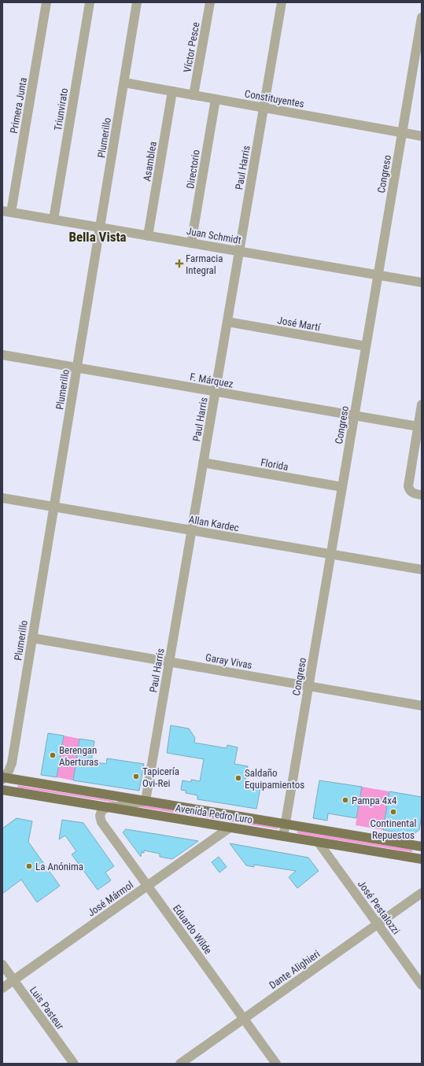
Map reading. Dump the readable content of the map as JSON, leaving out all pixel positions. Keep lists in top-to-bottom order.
{
  "streets": {
    "main road": ["Avenida Pedro Luro"],
    "street": [
      "Víctor Pesce",
      "Constituyentes",
      "Primera Junta",
      "Triunvirato",
      "Plumerillo",
      "Asamblea",
      "Paul Harris",
      "Directorio",
      "Congreso",
      "Juan Schmidt",
      "José Martí",
      "F. Márquez",
      "Florida",
      "Allan Kardec",
      "Garay Vivas",
      "José Mármol",
      "José Pestalozzi",
      "Eduardo Wilde",
      "Dante Alighieri",
      "Luis Pasteur"
    ]
  },
  "crossings": [
    ["Víctor Pesce", "Constituyentes"],
    ["Constituyentes", "Plumerillo"],
    ["Constituyentes", "Asamblea"],
    ["Constituyentes", "Paul Harris"],
    ["Constituyentes", "Directorio"],
    ["Constituyentes", "Congreso"],
    ["Primera Junta", "Juan Schmidt"],
    ["Triunvirato", "Juan Schmidt"],
    ["Plumerillo", "Juan Schmidt"],
    ["Plumerillo", "F. Márquez"],
    ["Plumerillo", "Allan Kardec"],
    ["Plumerillo", "Garay Vivas"],
    ["Plumerillo", "Avenida Pedro Luro"],
    ["Asamblea", "Juan Schmidt"],
    ["Paul Harris", "Juan Schmidt"],
    ["Paul Harris", "José Martí"],
    ["Paul Harris", "F. Márquez"],
    ["Paul Harris", "Florida"],
    ["Paul Harris", "Allan Kardec"],
    ["Paul Harris", "Garay Vivas"],
    ["Paul Harris", "Avenida Pedro Luro"],
    ["Directorio", "Juan Schmidt"],
    ["Congreso", "Juan Schmidt"],
    ["Congreso", "José Martí"],
    ["Congreso", "F. Márquez"],
    ["Congreso", "Florida"],
    ["Congreso", "Allan Kardec"],
    ["Congreso", "Garay Vivas"],
    ["Congreso", "Avenida Pedro Luro"],
    ["Avenida Pedro Luro", "José Mármol"],
    ["Avenida Pedro Luro", "José Pestalozzi"],
    ["Avenida Pedro Luro", "Eduardo Wilde"],
    ["José Mármol", "Eduardo Wilde"],
    ["José Mármol", "Luis Pasteur"],
    ["José Pestalozzi", "Dante Alighieri"],
    ["Eduardo Wilde", "Dante Alighieri"]
  ],
  "districts": ["Bella Vista"],
  "places": {
    "health": ["Farmacia Integral"],
    "other": [
      "Berengan Aberturas",
      "Tapicería Ovi-Rei",
      "Saldaño Equipamientos",
      "Pampa 4x4",
      "Continental Repuestos",
      "La Anónima"
    ]
  }
}
